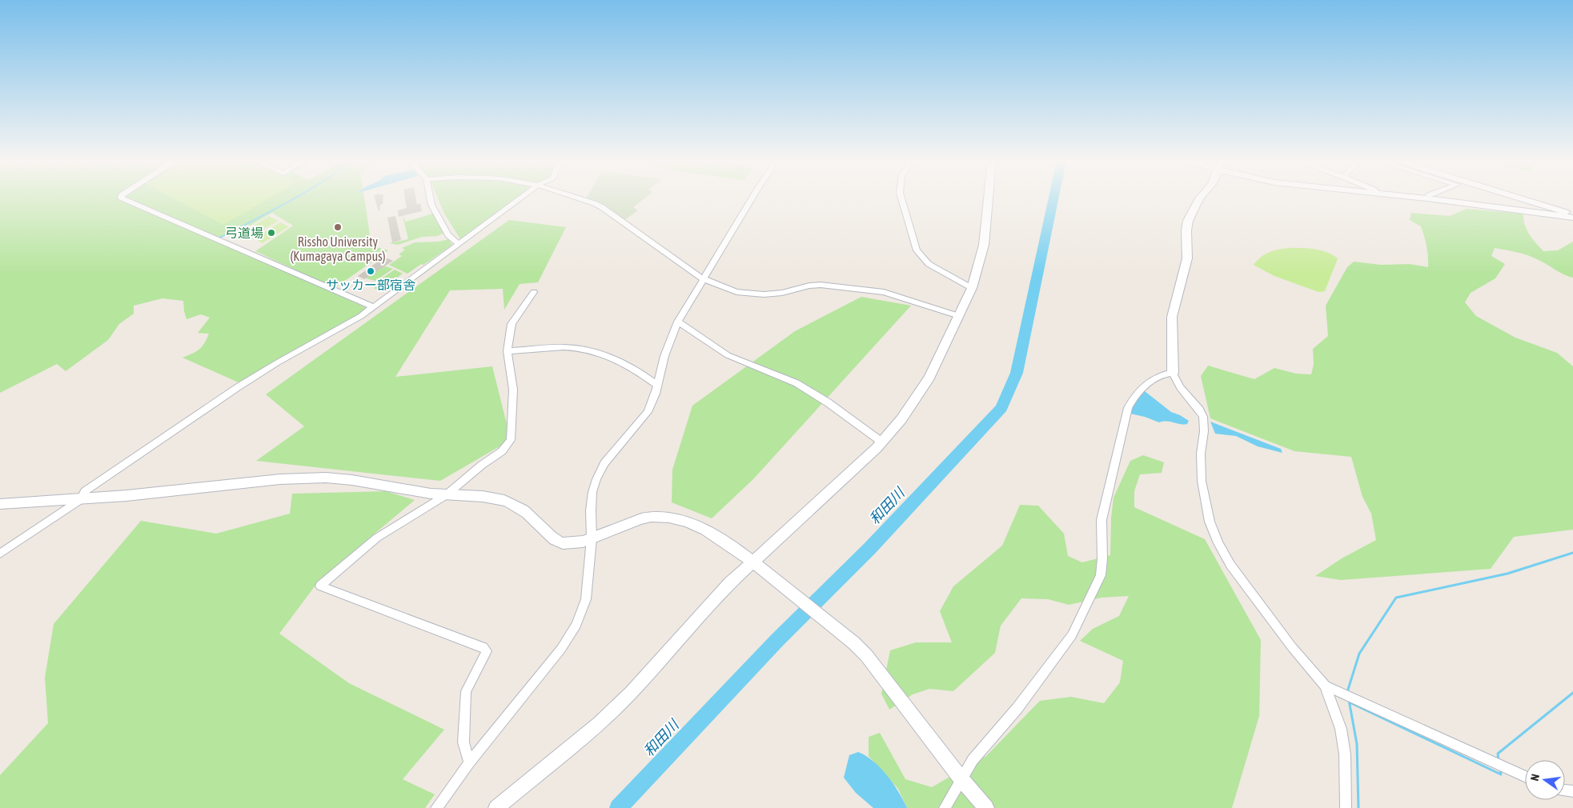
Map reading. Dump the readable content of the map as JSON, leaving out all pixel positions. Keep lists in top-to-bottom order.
{
  "water": ["和田川"],
  "places": ["Rissho University (Kumagaya Campus)", "弓道場", "サッカー部宿舎"],
  "north": "left"
}
